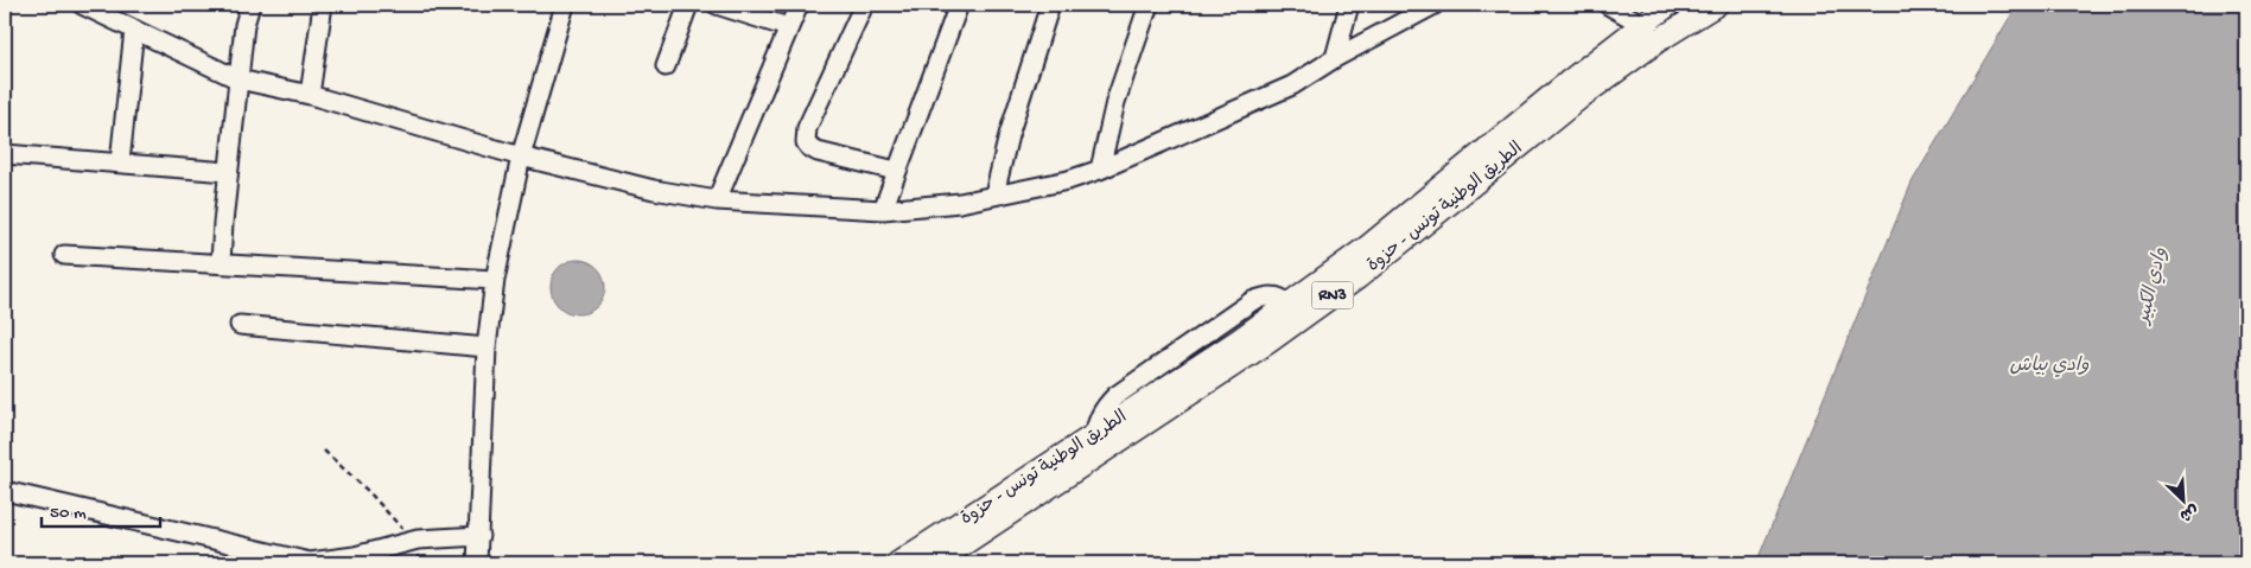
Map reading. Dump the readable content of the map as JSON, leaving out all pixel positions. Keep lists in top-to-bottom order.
{
  "streets": {
    "main road": ["الطريق الوطنية تونس - حزوة", "RN3"]
  },
  "water": ["وادي الكبير", "وادي بياش"],
  "scale_bar": "50 m",
  "north": "bottom right"
}
